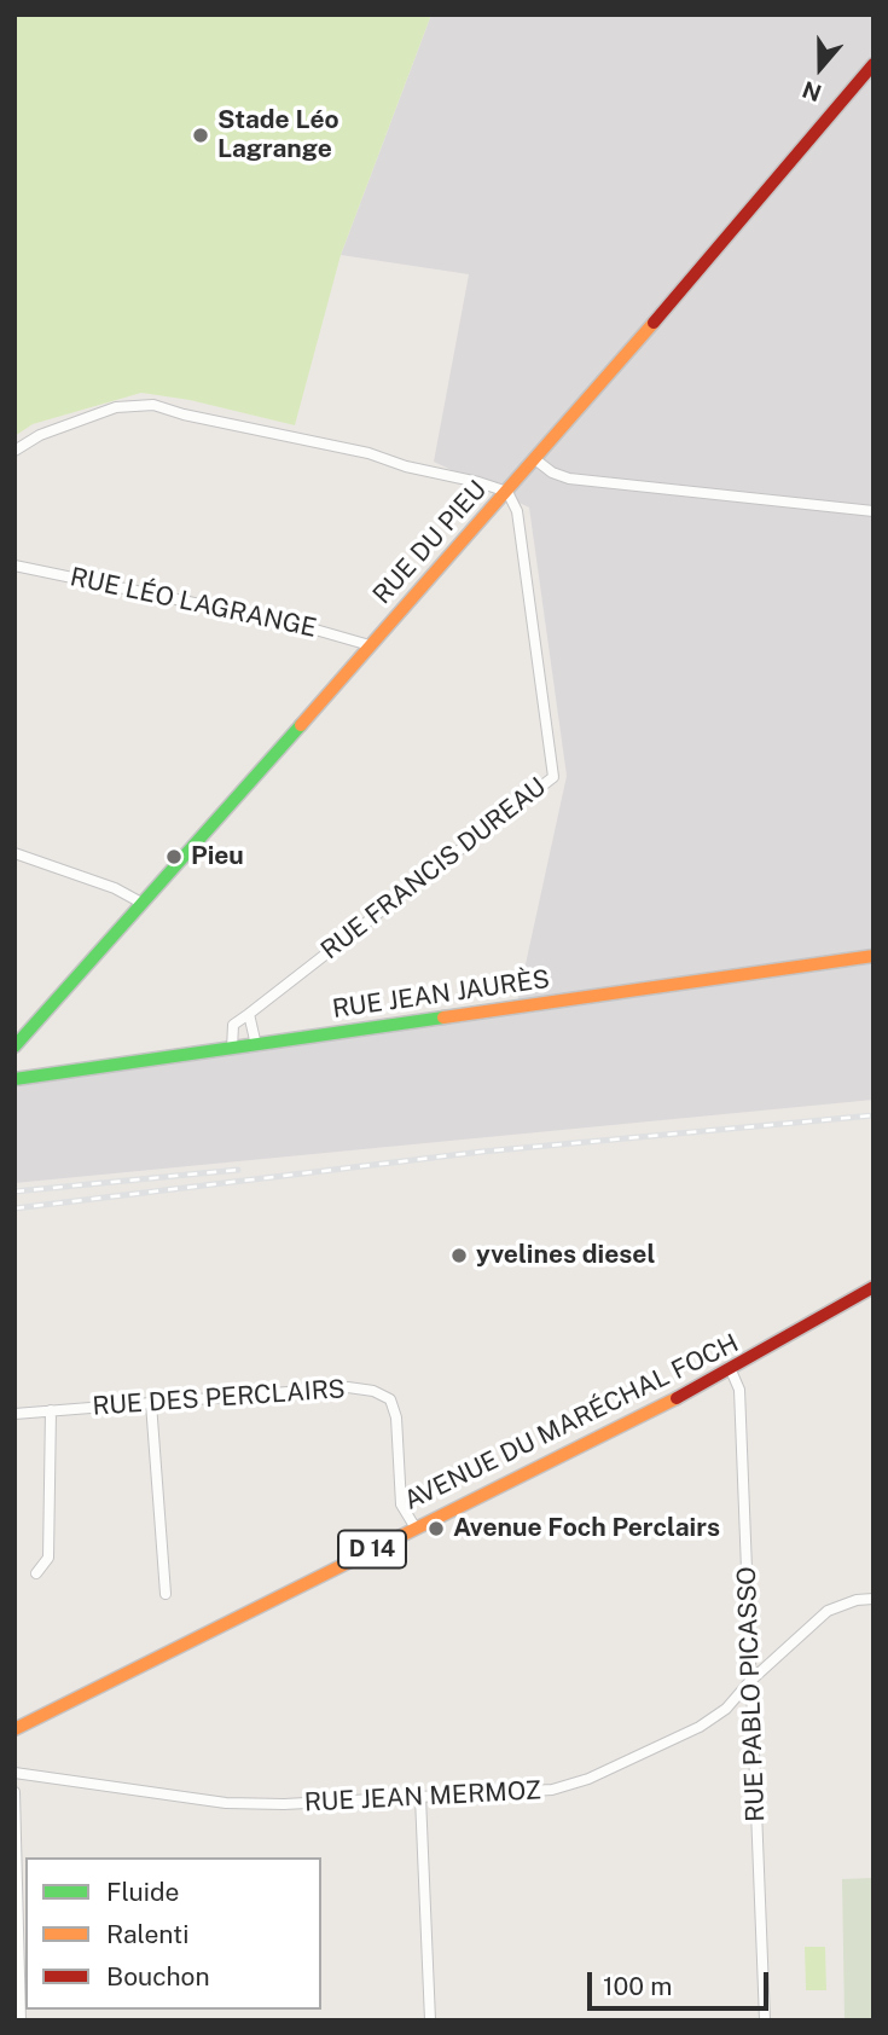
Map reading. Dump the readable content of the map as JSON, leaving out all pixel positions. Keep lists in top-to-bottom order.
{
  "streets": {
    "main road": [
      "RUE DU PIEU",
      "RUE JEAN JAURÈS",
      "AVENUE DU MARÉCHAL FOCH",
      "D 14"
    ],
    "street": [
      "RUE LÉO LAGRANGE",
      "RUE FRANCIS DUREAU",
      "RUE DES PERCLAIRS",
      "RUE PABLO PICASSO",
      "RUE JEAN MERMOZ"
    ]
  },
  "crossings": [
    ["RUE DU PIEU", "RUE LÉO LAGRANGE"],
    ["RUE DU PIEU", "RUE FRANCIS DUREAU"],
    ["RUE FRANCIS DUREAU", "RUE JEAN JAURÈS"],
    ["RUE DES PERCLAIRS", "AVENUE DU MARÉCHAL FOCH"],
    ["AVENUE DU MARÉCHAL FOCH", "RUE PABLO PICASSO"],
    ["RUE PABLO PICASSO", "RUE JEAN MERMOZ"]
  ],
  "places": [
    "Stade Léo Lagrange",
    "Pieu",
    "yvelines diesel",
    "Avenue Foch Perclairs"
  ],
  "legend": ["Fluide", "Ralenti", "Bouchon"],
  "scale_bar": "100 m",
  "north": "bottom"
}
